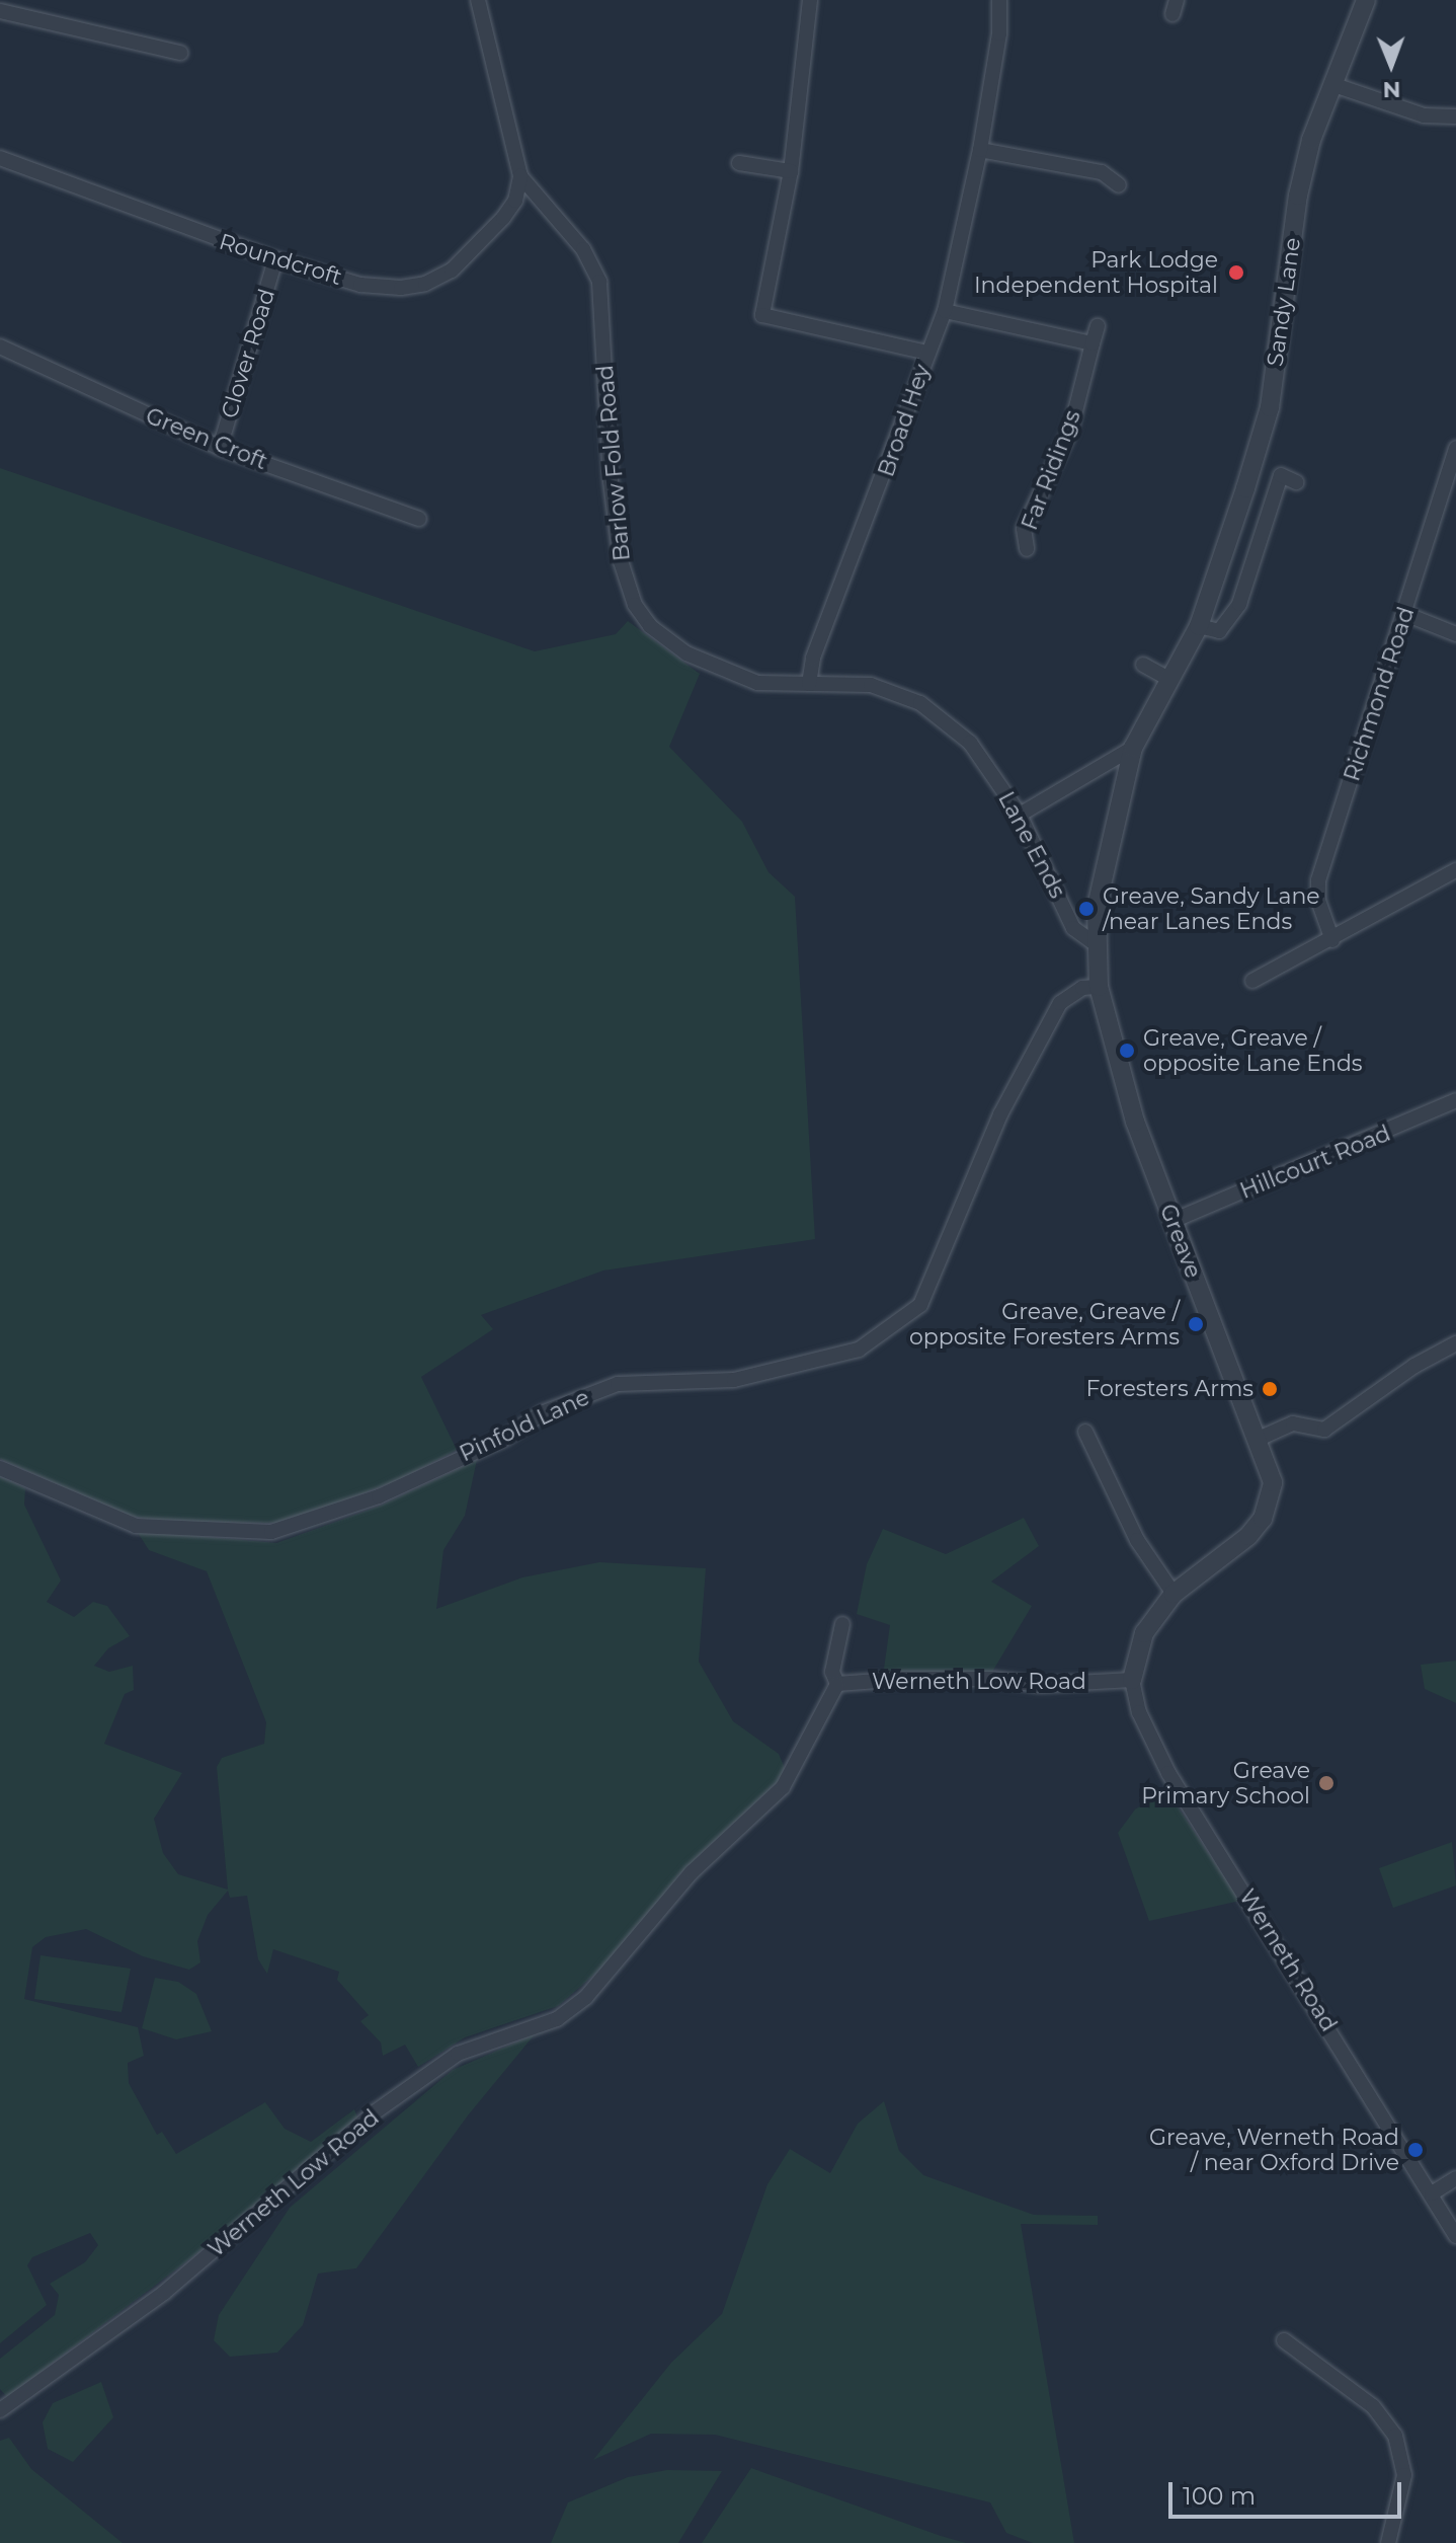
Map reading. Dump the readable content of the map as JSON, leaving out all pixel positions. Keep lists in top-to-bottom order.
{
  "streets": {
    "street": [
      "Roundcroft",
      "Sandy Lane",
      "Clover Road",
      "Broad Hey",
      "Green Croft",
      "Barlow Fold Road",
      "Far Ridings",
      "Richmond Road",
      "Lane Ends",
      "Hillcourt Road",
      "Greave",
      "Pinfold Lane",
      "Werneth Low Road",
      "Werneth Road"
    ]
  },
  "crossings": [
    ["Roundcroft", "Clover Road"],
    ["Roundcroft", "Barlow Fold Road"],
    ["Sandy Lane", "Lane Ends"],
    ["Sandy Lane", "Greave"],
    ["Sandy Lane", "Pinfold Lane"],
    ["Clover Road", "Green Croft"],
    ["Broad Hey", "Barlow Fold Road"],
    ["Barlow Fold Road", "Lane Ends"],
    ["Hillcourt Road", "Greave"],
    ["Greave", "Pinfold Lane"],
    ["Greave", "Werneth Low Road"],
    ["Greave", "Werneth Road"],
    ["Werneth Low Road", "Werneth Road"]
  ],
  "places": [
    "Park Lodge Independent Hospital",
    "Greave, Sandy Lane /near Lanes Ends",
    "Greave, Greave / opposite Lane Ends",
    "Greave, Greave / opposite Foresters Arms",
    "Foresters Arms",
    "Greave Primary School",
    "Greave, Werneth Road / near Oxford Drive"
  ],
  "scale_bar": "100 m",
  "north": "bottom"
}
